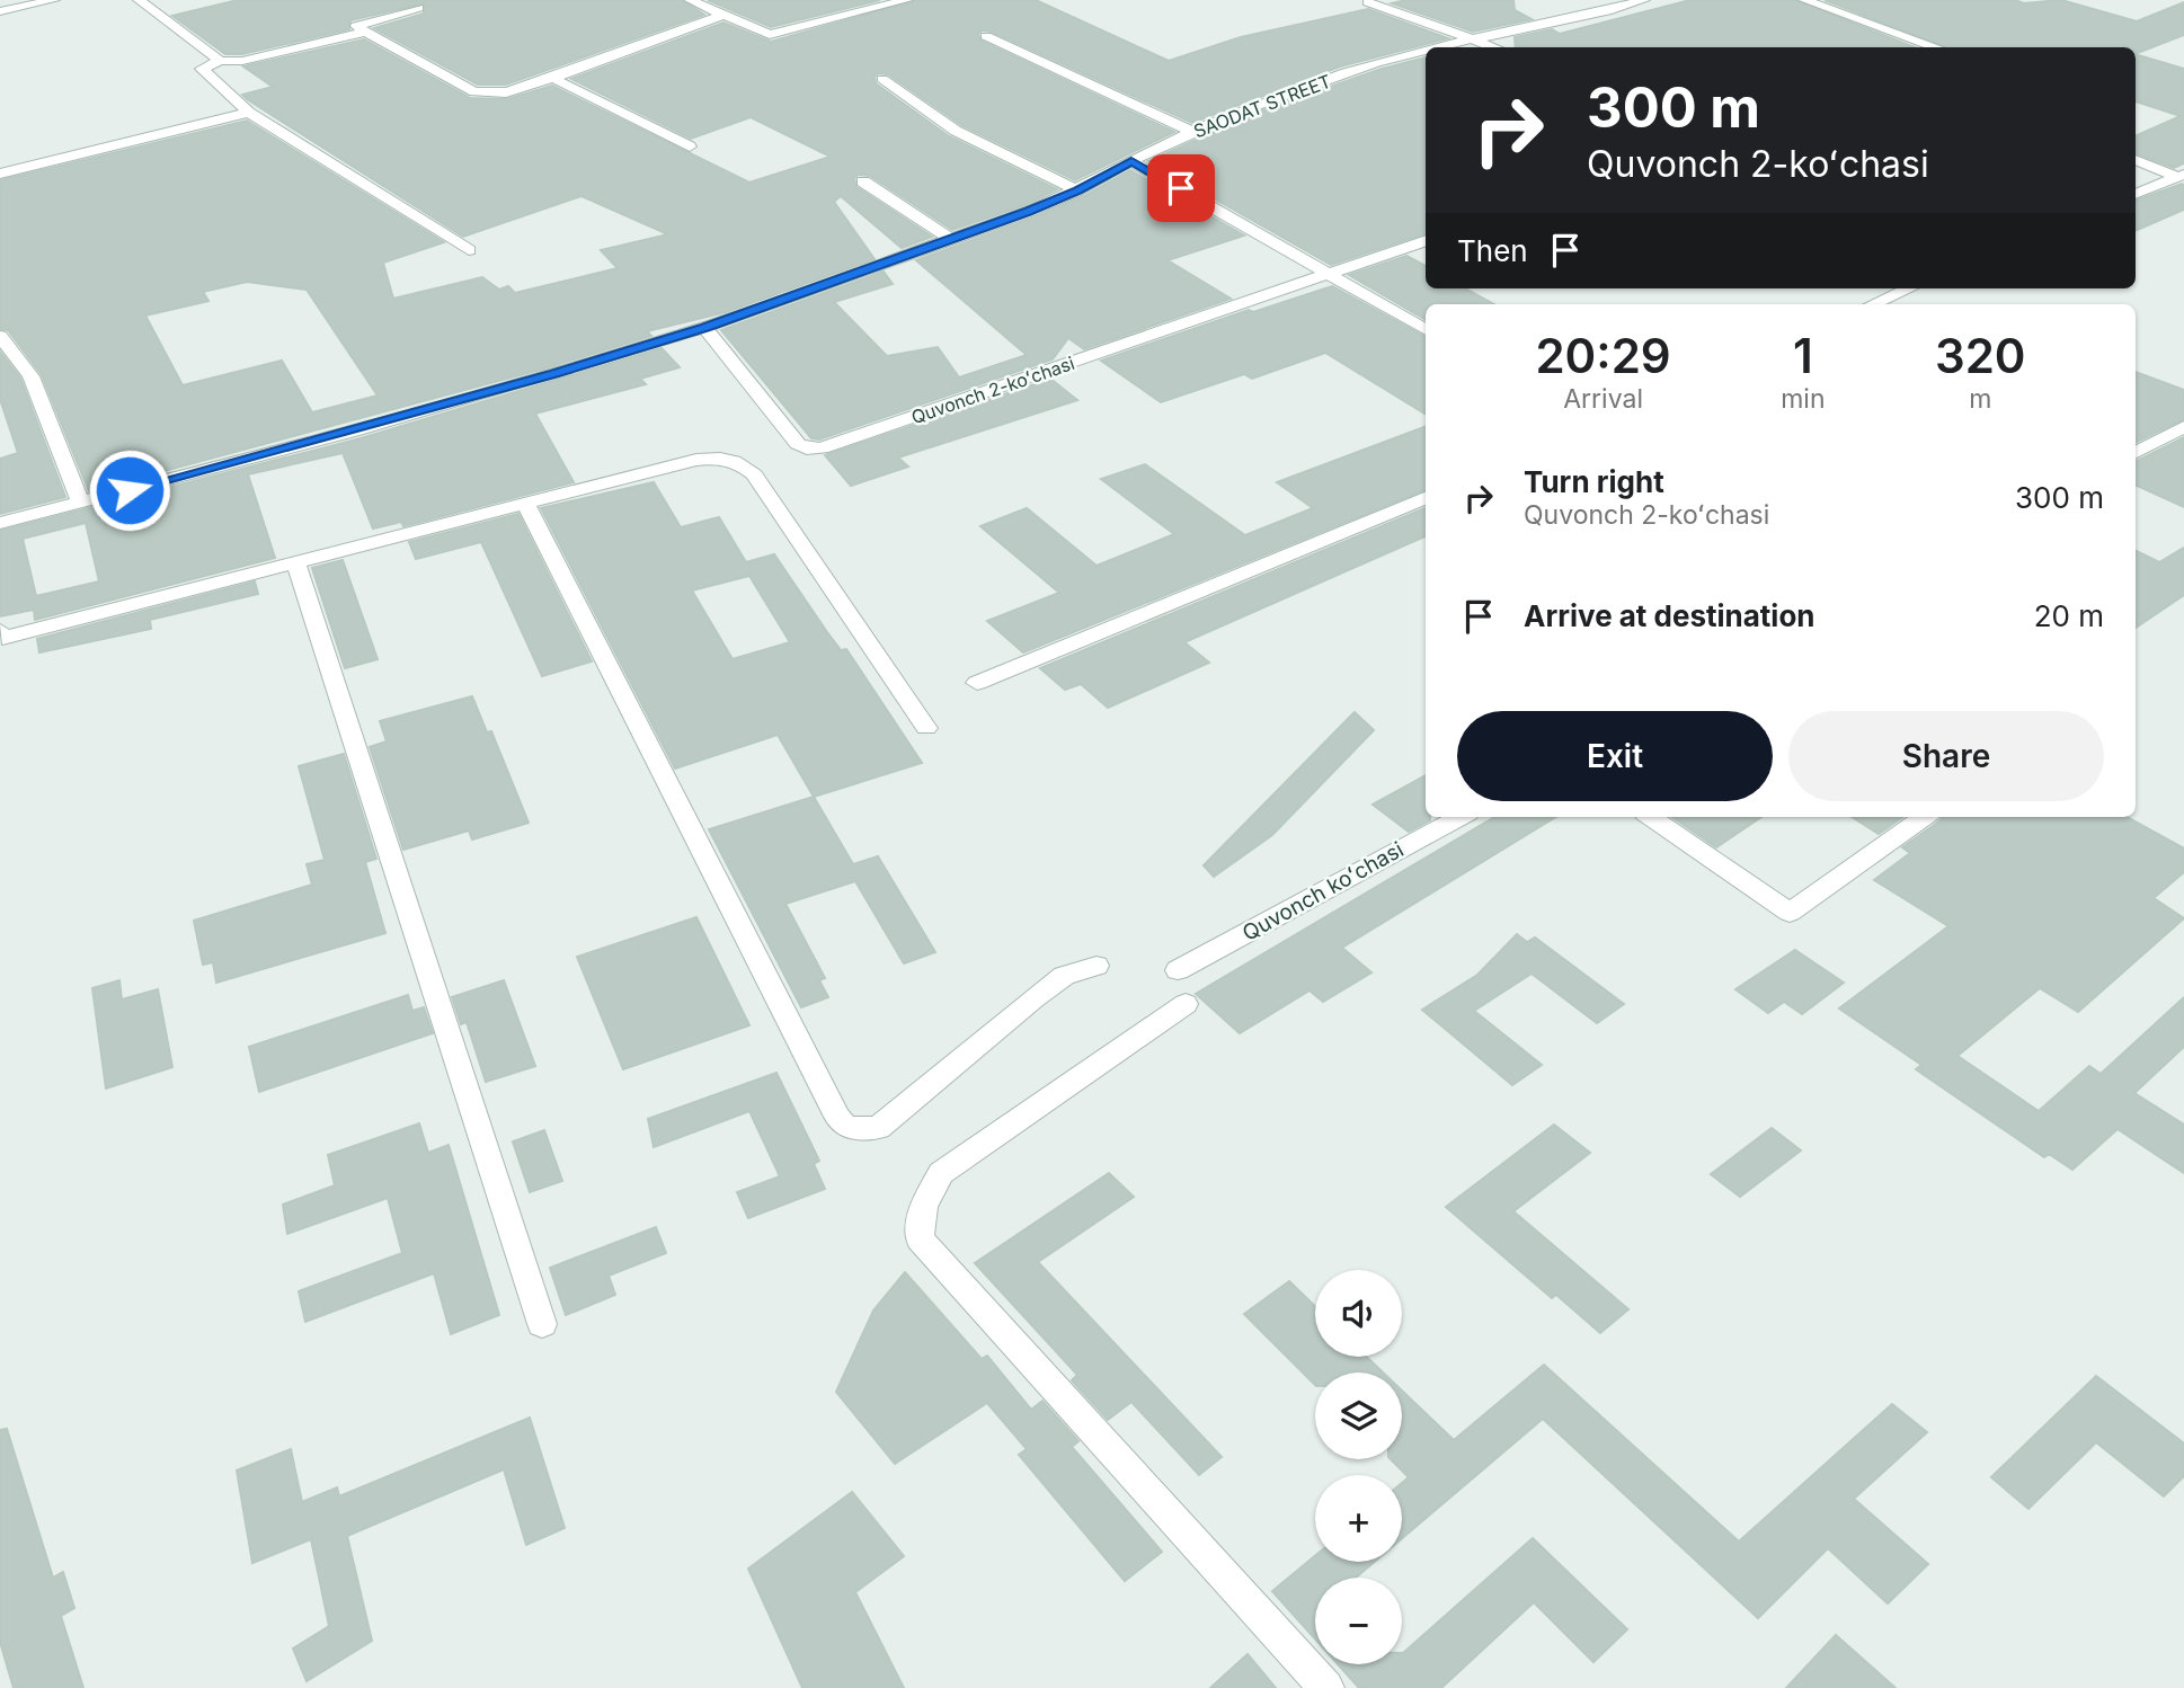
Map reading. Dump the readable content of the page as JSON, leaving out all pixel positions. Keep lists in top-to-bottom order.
{
  "streets": {
    "street": ["SAODAT STREET", "Quvonch 2-koʻchasi", "Quvonch koʻchasi"]
  },
  "crossings": [
    ["SAODAT STREET", "Quvonch 2-koʻchasi"]
  ],
  "page": {
    "turn": ["300 m", "Quvonch 2-koʻchasi"],
    "then": "Then",
    "eta": [
      "20:29",
      "Arrival",
      "1",
      "min",
      "320",
      "m"
    ],
    "list": [
      {
        "name": "Turn right",
        "note": "Quvonch 2-koʻchasi",
        "value": "300 m"
      },
      {
        "name": "Arrive at destination",
        "value": "20 m"
      }
    ],
    "buttons": ["Exit", "Share"],
    "map_buttons": ["+", "−"]
  }
}
